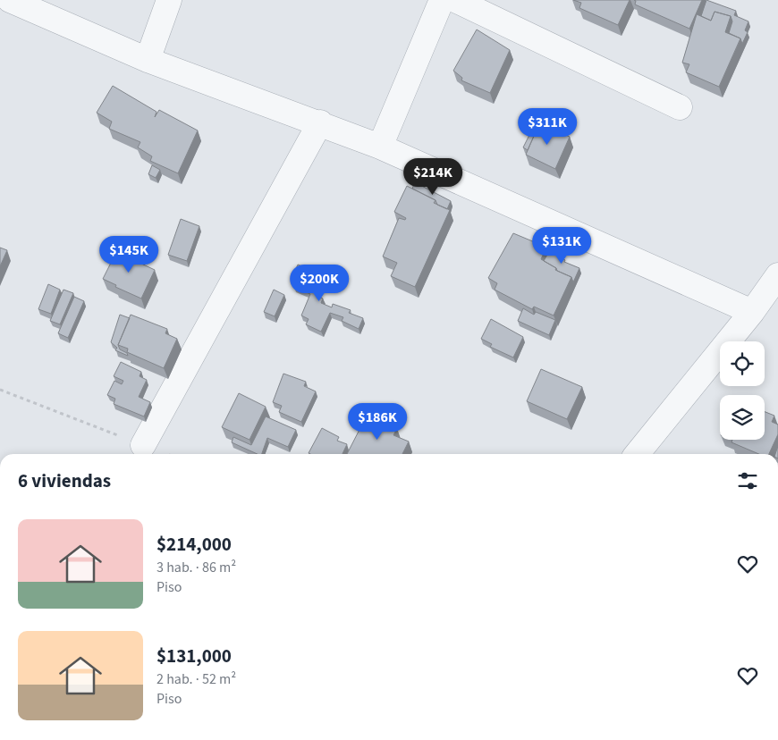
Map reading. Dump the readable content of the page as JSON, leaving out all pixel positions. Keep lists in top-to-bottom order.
{
  "page": {
    "price": [
      "$311K",
      "$214K",
      "$131K",
      "$145K",
      "$200K",
      "$186K"
    ],
    "heading": "6 viviendas",
    "list": [
      {
        "name": "$214,000",
        "note": "3 hab. · 86 m² · Piso"
      },
      {
        "name": "$131,000",
        "note": "2 hab. · 52 m² · Piso"
      }
    ]
  }
}
